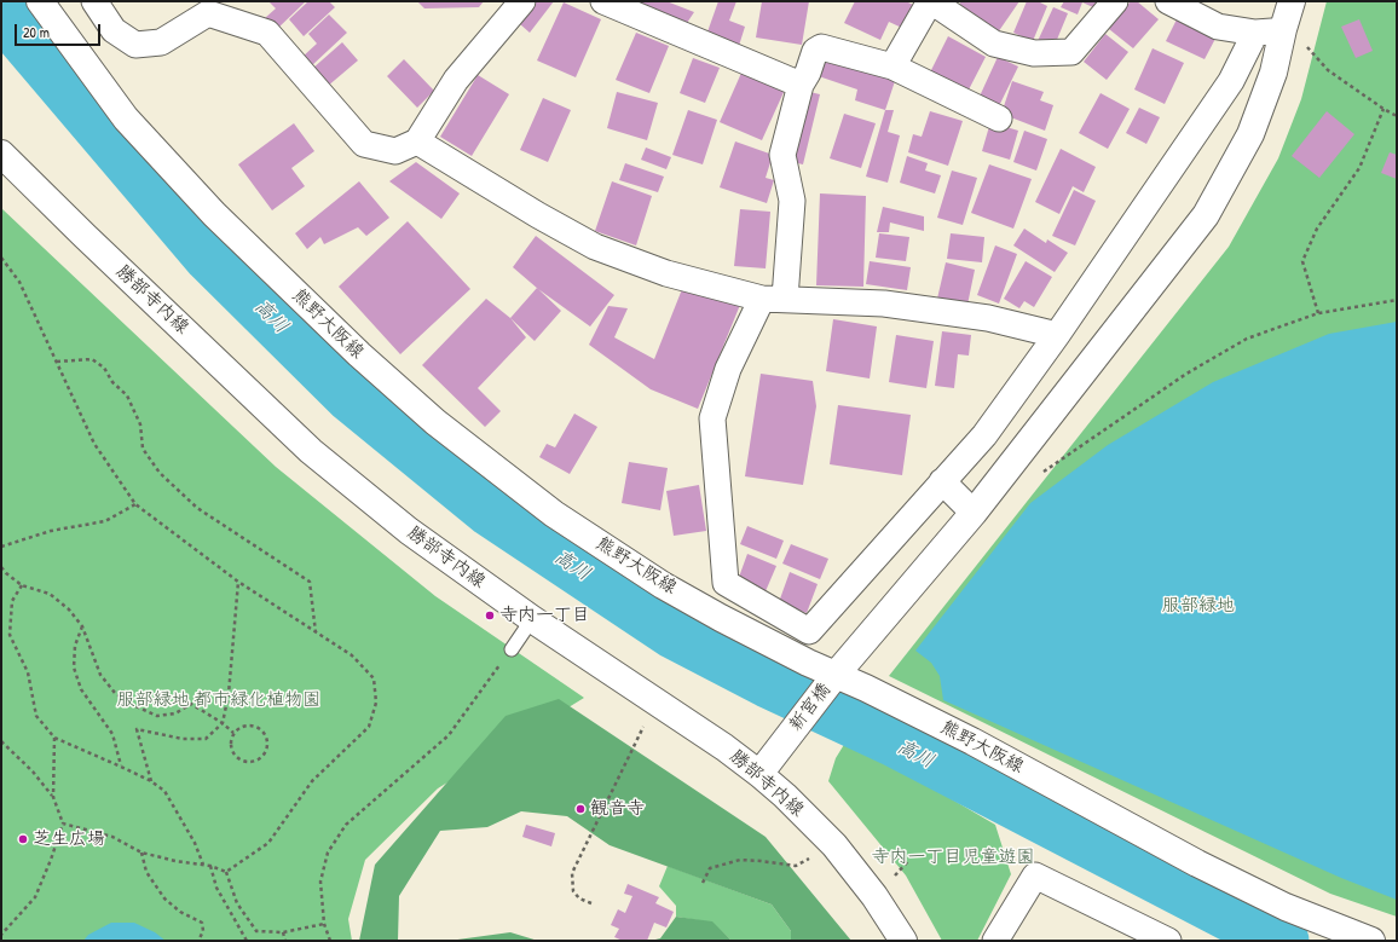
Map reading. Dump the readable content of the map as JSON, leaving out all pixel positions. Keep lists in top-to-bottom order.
{
  "streets": {
    "street": ["勝部寺内線", "熊野大阪線", "新宮橋"]
  },
  "crossings": [
    ["勝部寺内線", "新宮橋"],
    ["熊野大阪線", "新宮橋"]
  ],
  "water": ["高川"],
  "parks": ["服部緑地", "服部緑地 都市緑化植物園", "寺内一丁目児童遊園"],
  "places": ["寺内一丁目", "観音寺", "芝生広場"],
  "scale_bar": "20 m"
}
